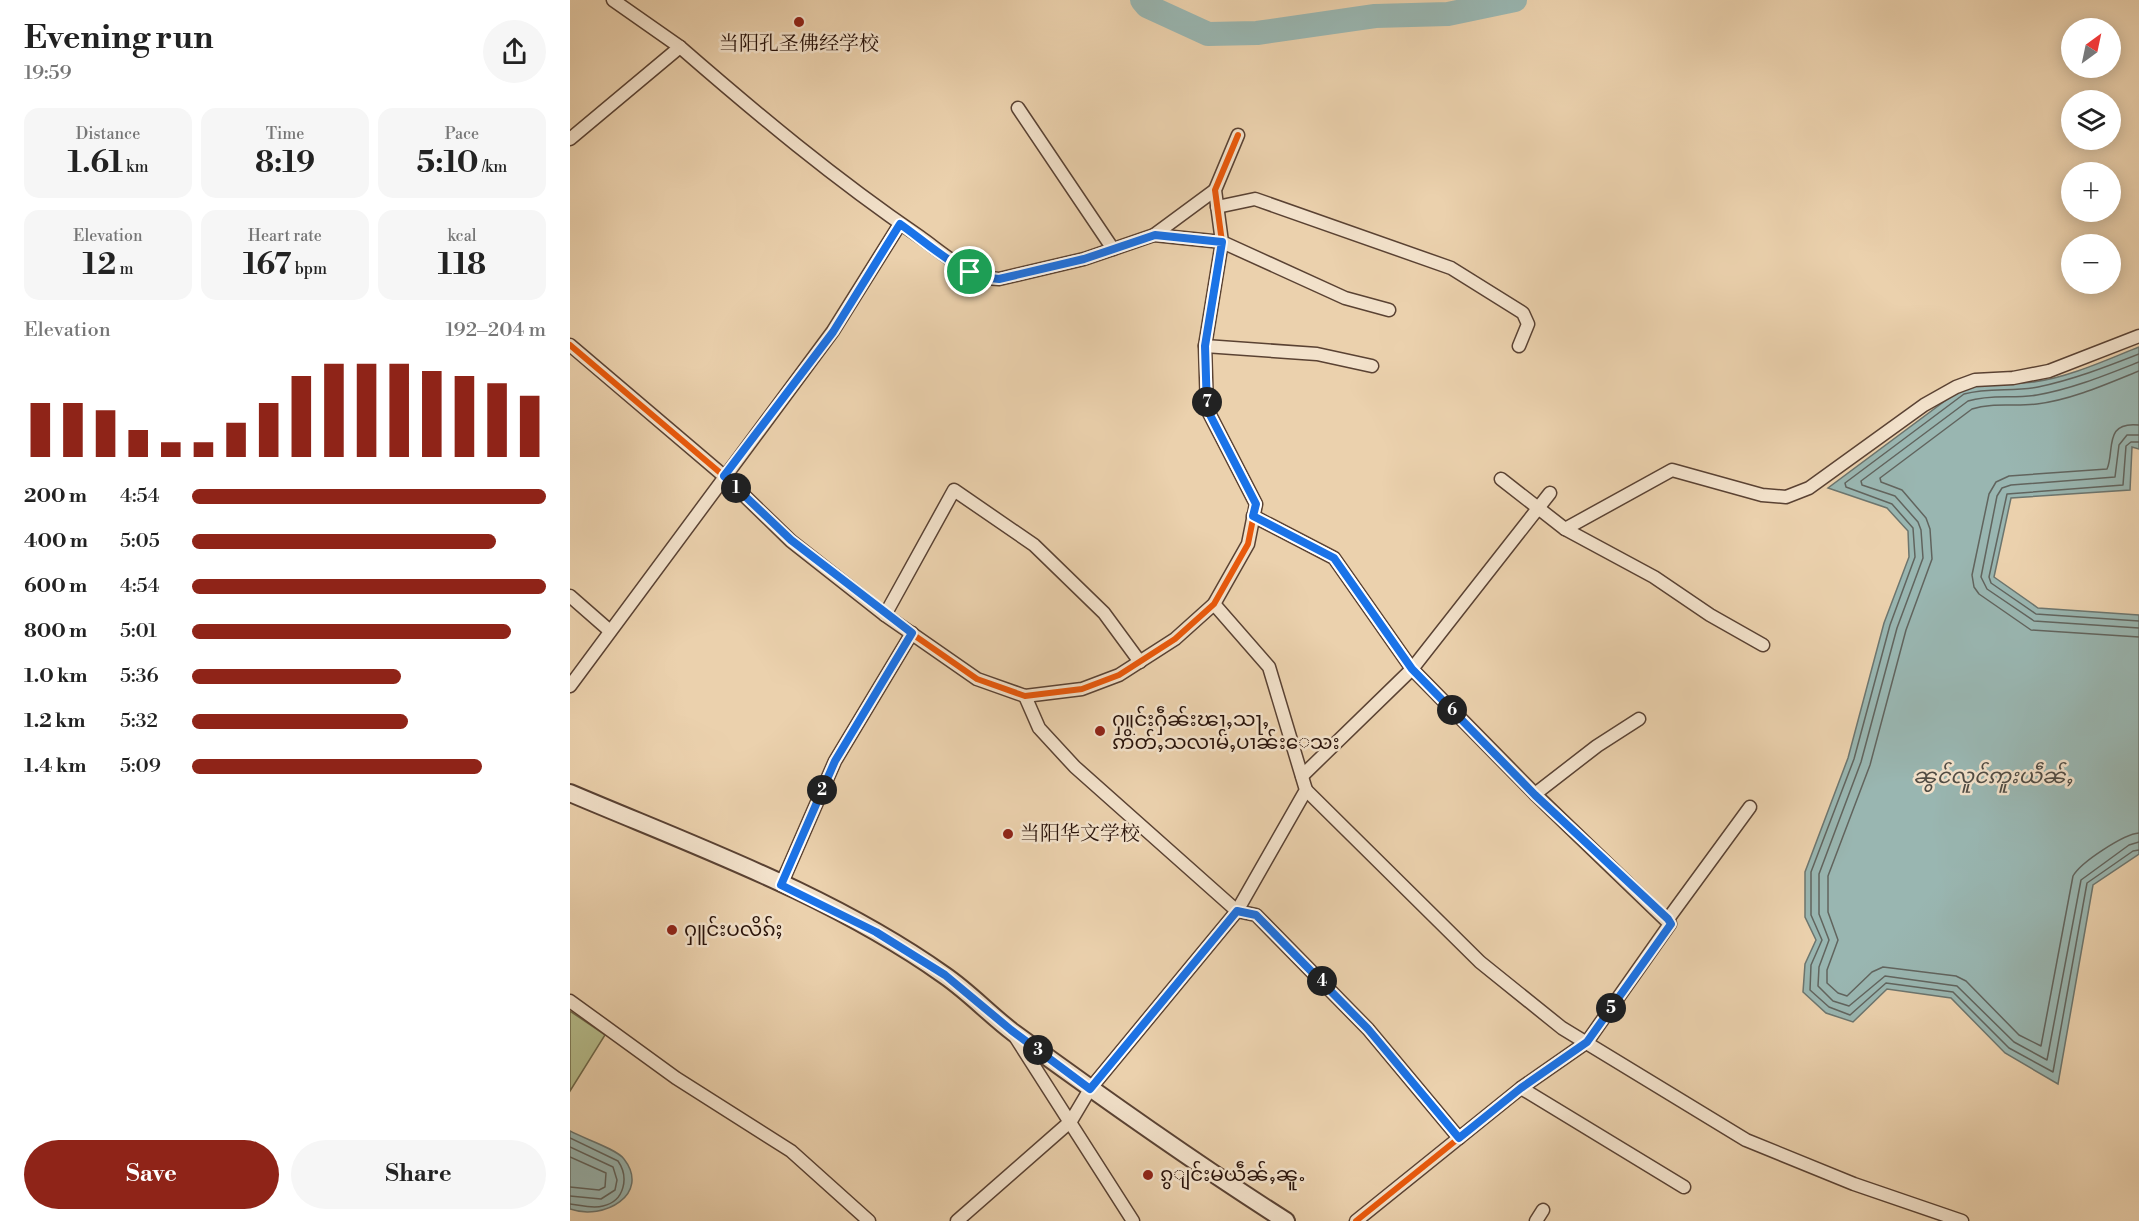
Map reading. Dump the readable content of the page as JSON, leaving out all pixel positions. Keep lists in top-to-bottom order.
{
  "water": ["ၼွင်လူင်ဢူးယဵၼ်ႇ"],
  "places": [
    "当阳孔圣佛经学校",
    "ႁူင်းႁဵၼ်းၽႃႇသႃႇ ဢိတ်ႇသလၢမ်ႇပၢၼ်းေသး",
    "当阳华文学校",
    "ႁူင်းပလိၵ်ႈ",
    "ၵွျင်းမယဵၼ်ႇၼူႉ"
  ],
  "north": "top right",
  "page": {
    "heading": ["Evening run", "19:59"],
    "map_buttons": ["+", "−"],
    "stats": [
      ["Distance", "1.61 km"],
      ["Time", "8:19"],
      ["Pace", "5:10 /km"],
      ["Elevation", "12 m"],
      ["Heart rate", "167 bpm"],
      ["kcal", "118"]
    ],
    "chart": ["Elevation", "192–204 m"],
    "pins": [
      "7",
      "1",
      "6",
      "2",
      "4",
      "5",
      "3"
    ],
    "list": [
      {
        "name": "200 m",
        "note": "4:54"
      },
      {
        "name": "400 m",
        "note": "5:05"
      },
      {
        "name": "600 m",
        "note": "4:54"
      },
      {
        "name": "800 m",
        "note": "5:01"
      },
      {
        "name": "1.0 km",
        "note": "5:36"
      },
      {
        "name": "1.2 km",
        "note": "5:32"
      },
      {
        "name": "1.4 km",
        "note": "5:09"
      }
    ],
    "buttons": ["Save", "Share"]
  }
}
